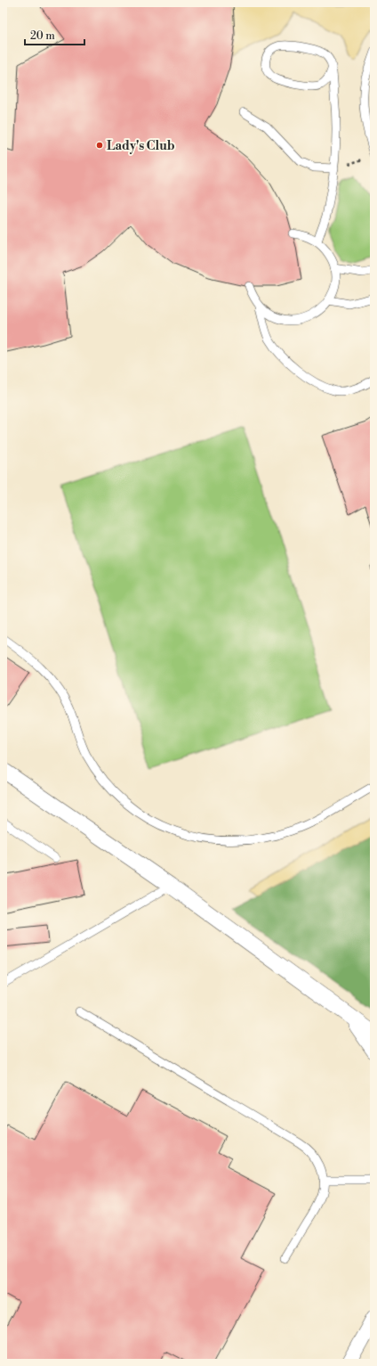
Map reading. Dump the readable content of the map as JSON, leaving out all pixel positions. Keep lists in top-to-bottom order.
{
  "places": ["Lady's Club"],
  "scale_bar": "20 m"
}
